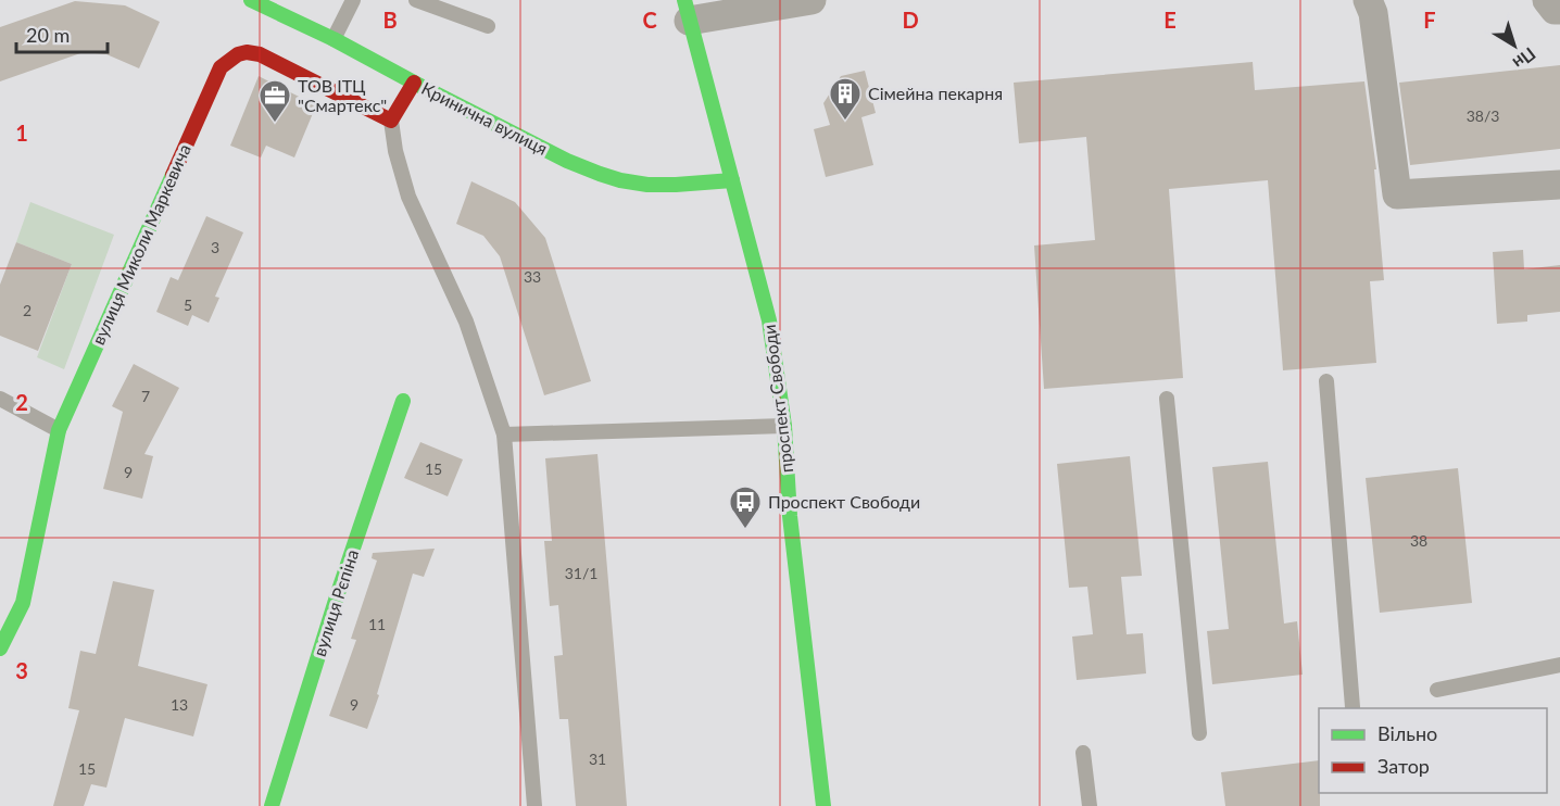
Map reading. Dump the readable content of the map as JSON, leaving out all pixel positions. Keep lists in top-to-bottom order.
{
  "streets": {
    "street": [
      "Кринична вулиця",
      "вулиця Миколи Маркевича",
      "проспект Свободи",
      "вулиця Рєпіна"
    ]
  },
  "crossings": [
    ["Кринична вулиця", "проспект Свободи"]
  ],
  "places": {
    "building": ["Сімейна пекарня"],
    "office": ["ТОВ ІТЦ \"Смартекс\""],
    "bus stop": ["Проспект Свободи"]
  },
  "house_numbers": [
    "38/3",
    "3",
    "33",
    "5",
    "2",
    "7",
    "15",
    "9",
    "38",
    "31/1",
    "11",
    "13",
    "9",
    "31",
    "15"
  ],
  "legend": ["Вільно", "Затор"],
  "scale_bar": "20 m",
  "north": "bottom right",
  "grid": {
    "columns": [
      "B",
      "C",
      "D",
      "E",
      "F"
    ],
    "rows": ["1", "2", "3"]
  }
}
